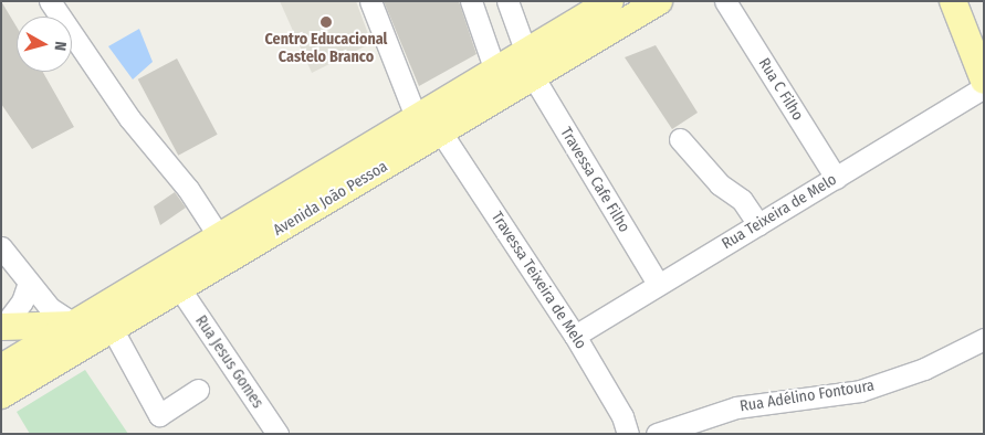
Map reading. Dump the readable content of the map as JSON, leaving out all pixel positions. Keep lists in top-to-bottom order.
{
  "streets": {
    "main road": ["Avenida João Pessoa"],
    "street": [
      "Rua C Filho",
      "Travessa Cafe Filho",
      "Rua Teixeira de Melo",
      "Travessa Teixeira de Melo",
      "Rua Jesus Gomes",
      "Rua Adélino Fontoura"
    ]
  },
  "crossings": [
    ["Rua C Filho", "Rua Teixeira de Melo"],
    ["Travessa Cafe Filho", "Avenida João Pessoa"],
    ["Travessa Cafe Filho", "Rua Teixeira de Melo"],
    ["Avenida João Pessoa", "Travessa Teixeira de Melo"],
    ["Avenida João Pessoa", "Rua Jesus Gomes"],
    ["Rua Teixeira de Melo", "Travessa Teixeira de Melo"]
  ],
  "places": ["Centro Educacional Castelo Branco"],
  "north": "right"
}
